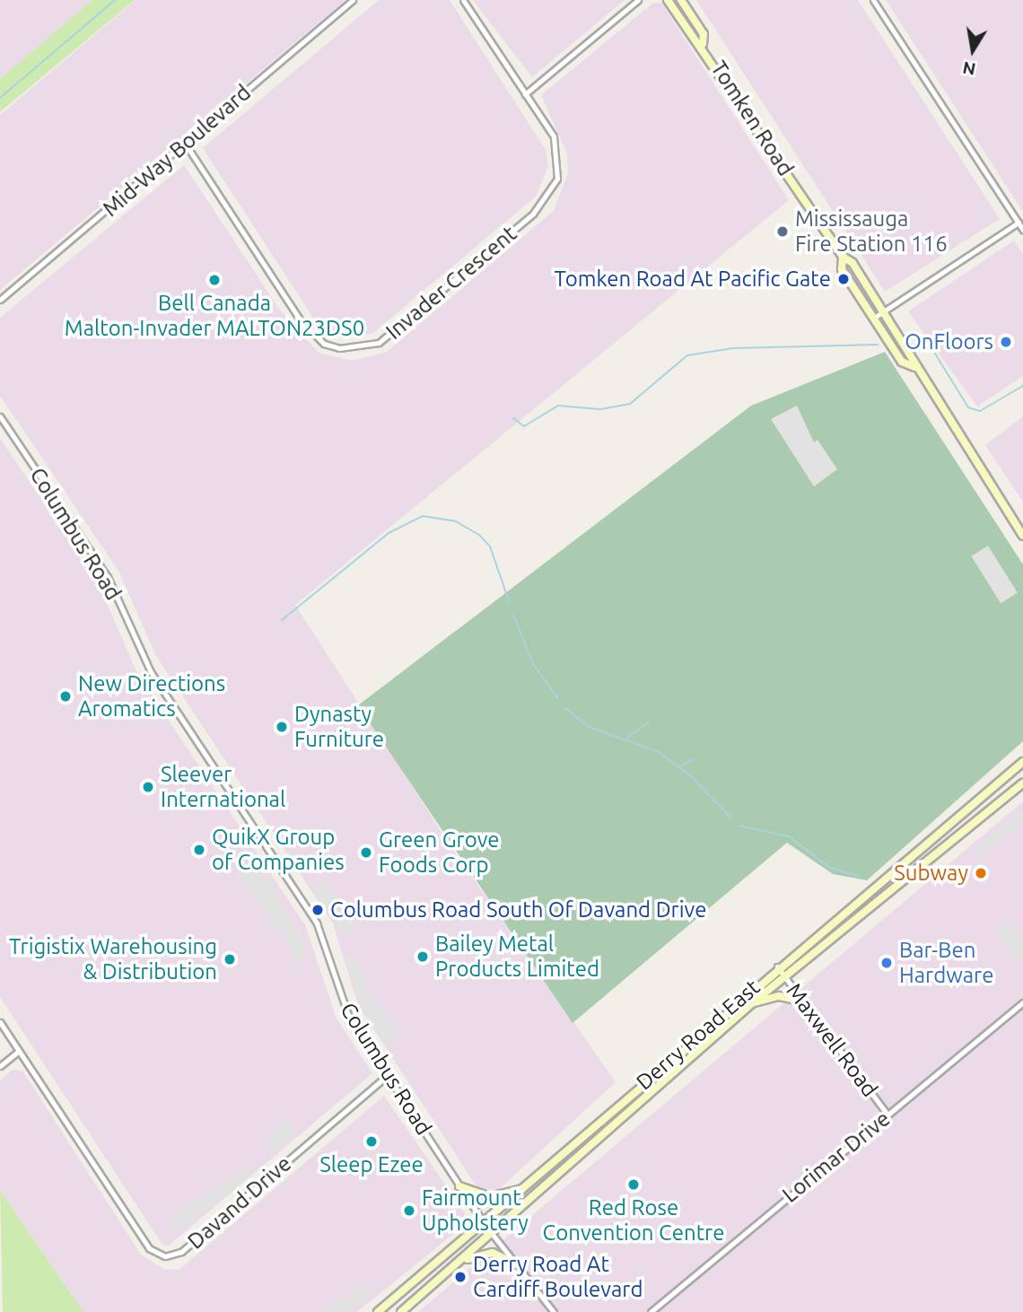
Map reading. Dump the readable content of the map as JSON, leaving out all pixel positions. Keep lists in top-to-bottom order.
{
  "streets": {
    "main road": ["Tomken Road", "Derry Road East"],
    "street": [
      "Mid-Way Boulevard",
      "Invader Crescent",
      "Columbus Road",
      "Maxwell Road",
      "Lorimar Drive",
      "Davand Drive"
    ]
  },
  "crossings": [
    ["Mid-Way Boulevard", "Invader Crescent"],
    ["Columbus Road", "Derry Road East"],
    ["Columbus Road", "Davand Drive"],
    ["Derry Road East", "Maxwell Road"],
    ["Maxwell Road", "Lorimar Drive"]
  ],
  "places": [
    "Mississauga Fire Station 116",
    "Tomken Road At Pacific Gate",
    "Bell Canada Malton-Invader MALTON23DS0",
    "OnFloors",
    "New Directions Aromatics",
    "Dynasty Furniture",
    "Sleever International",
    "QuikX Group of Companies",
    "Green Grove Foods Corp",
    "Subway",
    "Columbus Road South Of Davand Drive",
    "Bailey Metal Products Limited",
    "Trigistix Warehousing & Distribution",
    "Bar-Ben Hardware",
    "Sleep Ezee",
    "Red Rose Convention Centre",
    "Fairmount Upholstery",
    "Derry Road At Cardiff Boulevard"
  ],
  "north": "bottom"
}
